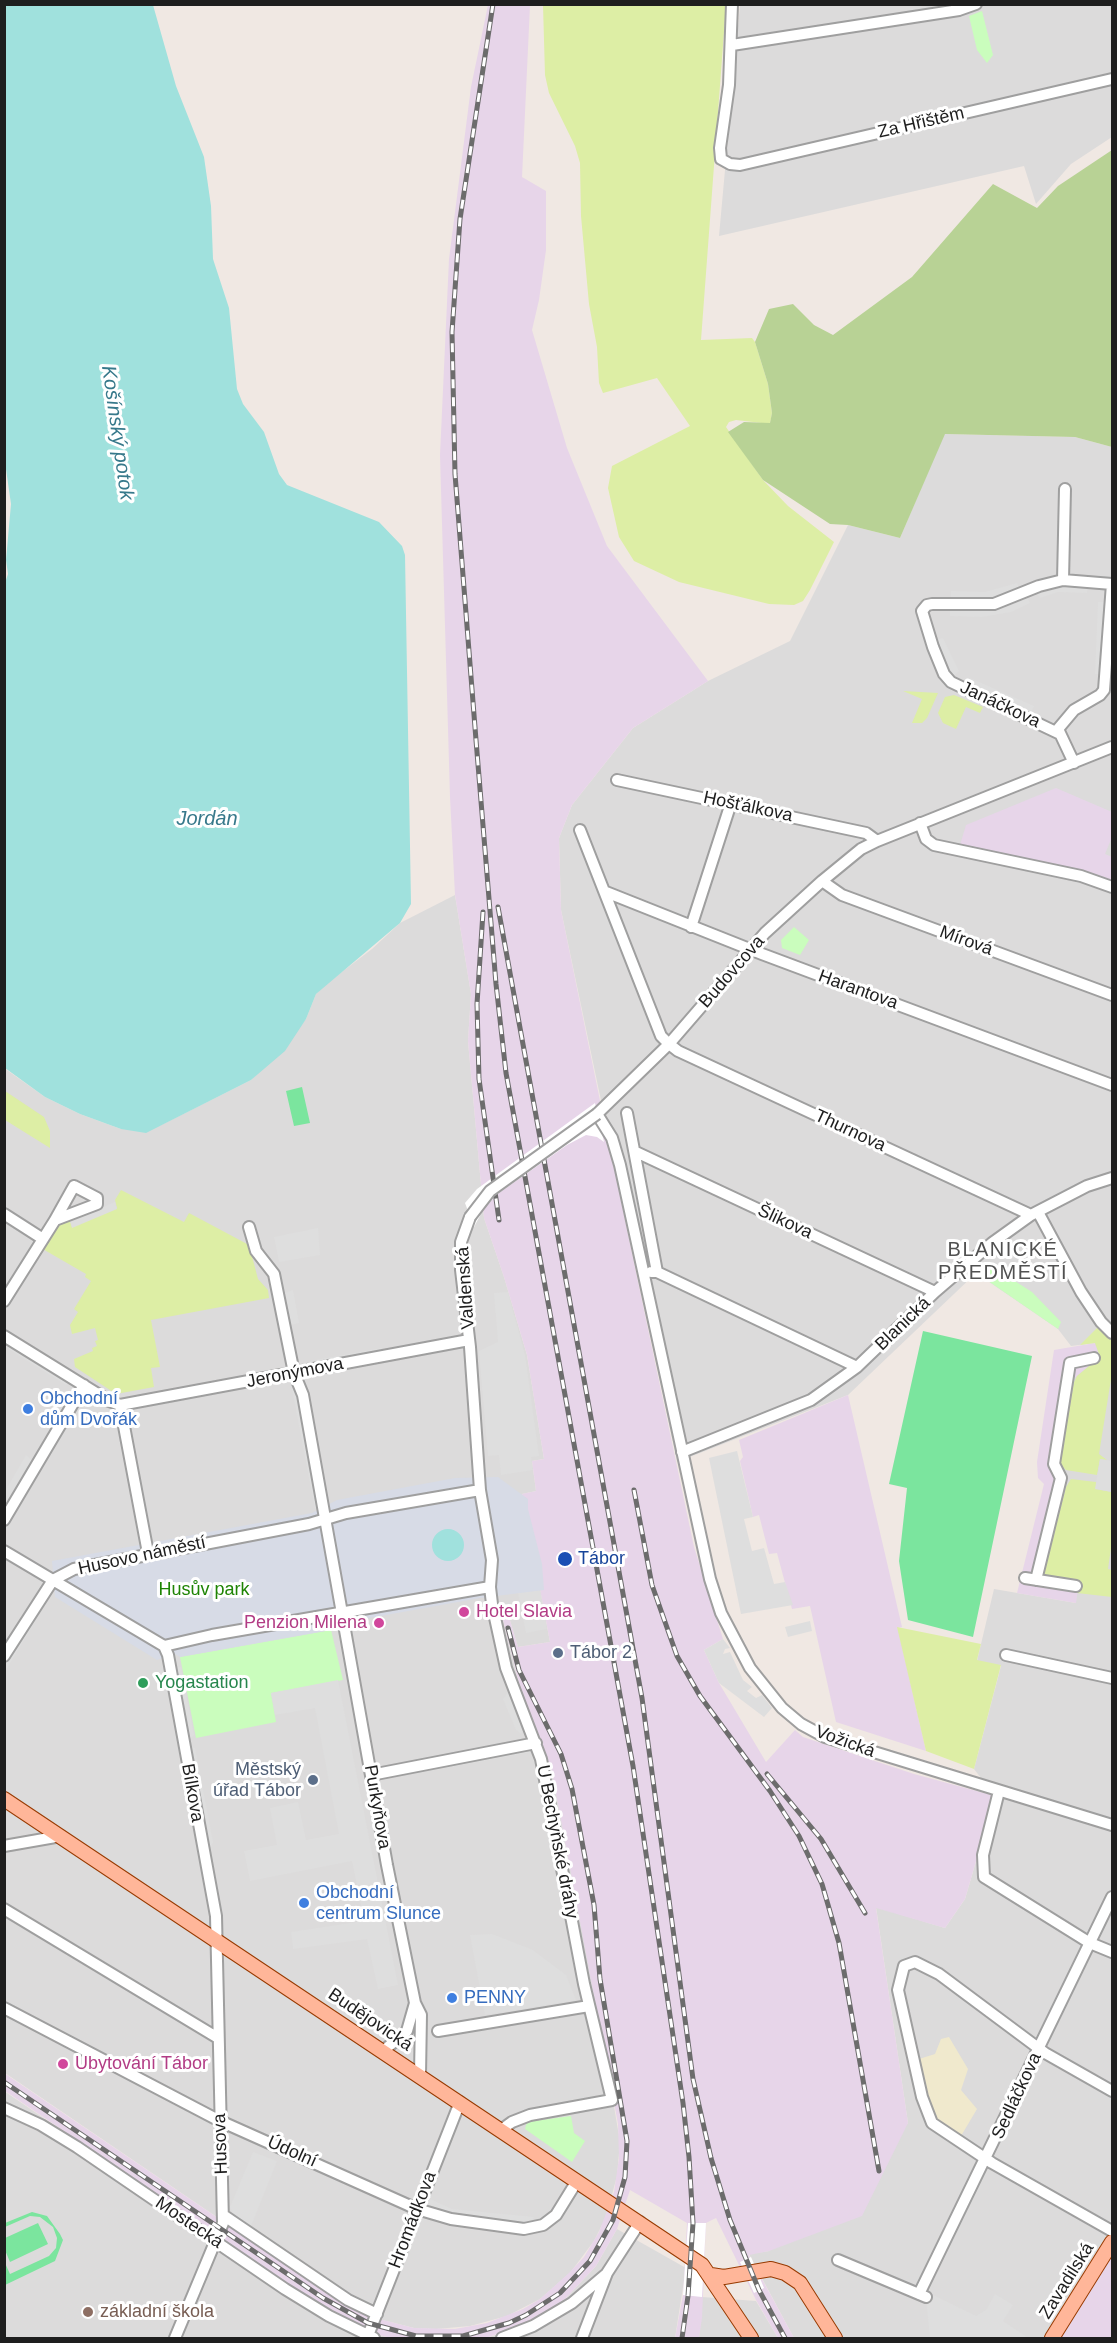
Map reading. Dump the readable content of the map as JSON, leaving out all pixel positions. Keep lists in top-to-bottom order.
{
  "streets": {
    "main road": ["Budějovická", "Zavadilská"],
    "street": [
      "Za Hřištěm",
      "Janáčkova",
      "Hošťálkova",
      "Mírová",
      "Budovcova",
      "Harantova",
      "Thurnova",
      "Šlikova",
      "Valdenská",
      "Blanická",
      "Jeronýmova",
      "Husovo náměstí",
      "Vožická",
      "Bílkova",
      "Purkyňova",
      "U Bechyňské dráhy",
      "Sedláčkova",
      "Husova",
      "Údolní",
      "Hromádkova",
      "Mostecká"
    ]
  },
  "crossings": [
    ["Hošťálkova", "Budovcova"],
    ["Mírová", "Budovcova"],
    ["Budovcova", "Harantova"],
    ["Budovcova", "Thurnova"],
    ["Budovcova", "Valdenská"],
    ["Budovcova", "Vožická"],
    ["Thurnova", "Blanická"],
    ["Šlikova", "Blanická"],
    ["Valdenská", "Jeronýmova"],
    ["Valdenská", "Husovo náměstí"],
    ["Valdenská", "Vožická"],
    ["Blanická", "Vožická"],
    ["Husovo náměstí", "Bílkova"],
    ["Bílkova", "Budějovická"],
    ["Bílkova", "Husova"],
    ["Purkyňova", "Budějovická"],
    ["U Bechyňské dráhy", "Budějovická"],
    ["Budějovická", "Husova"],
    ["Budějovická", "Údolní"],
    ["Budějovická", "Hromádkova"],
    ["Husova", "Údolní"],
    ["Husova", "Mostecká"],
    ["Údolní", "Hromádkova"],
    ["Hromádkova", "Mostecká"]
  ],
  "districts": ["BLANICKÉ PŘEDMĚSTÍ"],
  "water": ["Košínský potok", "Jordán"],
  "parks": ["Husův park"],
  "places": [
    "Obchodní dům Dvořák",
    "Tábor",
    "Hotel Slavia",
    "Penzion Milena",
    "Tábor 2",
    "Yogastation",
    "Městský úřad Tábor",
    "Obchodní centrum Slunce",
    "PENNY",
    "Ubytování Tábor",
    "základní škola"
  ]
}
